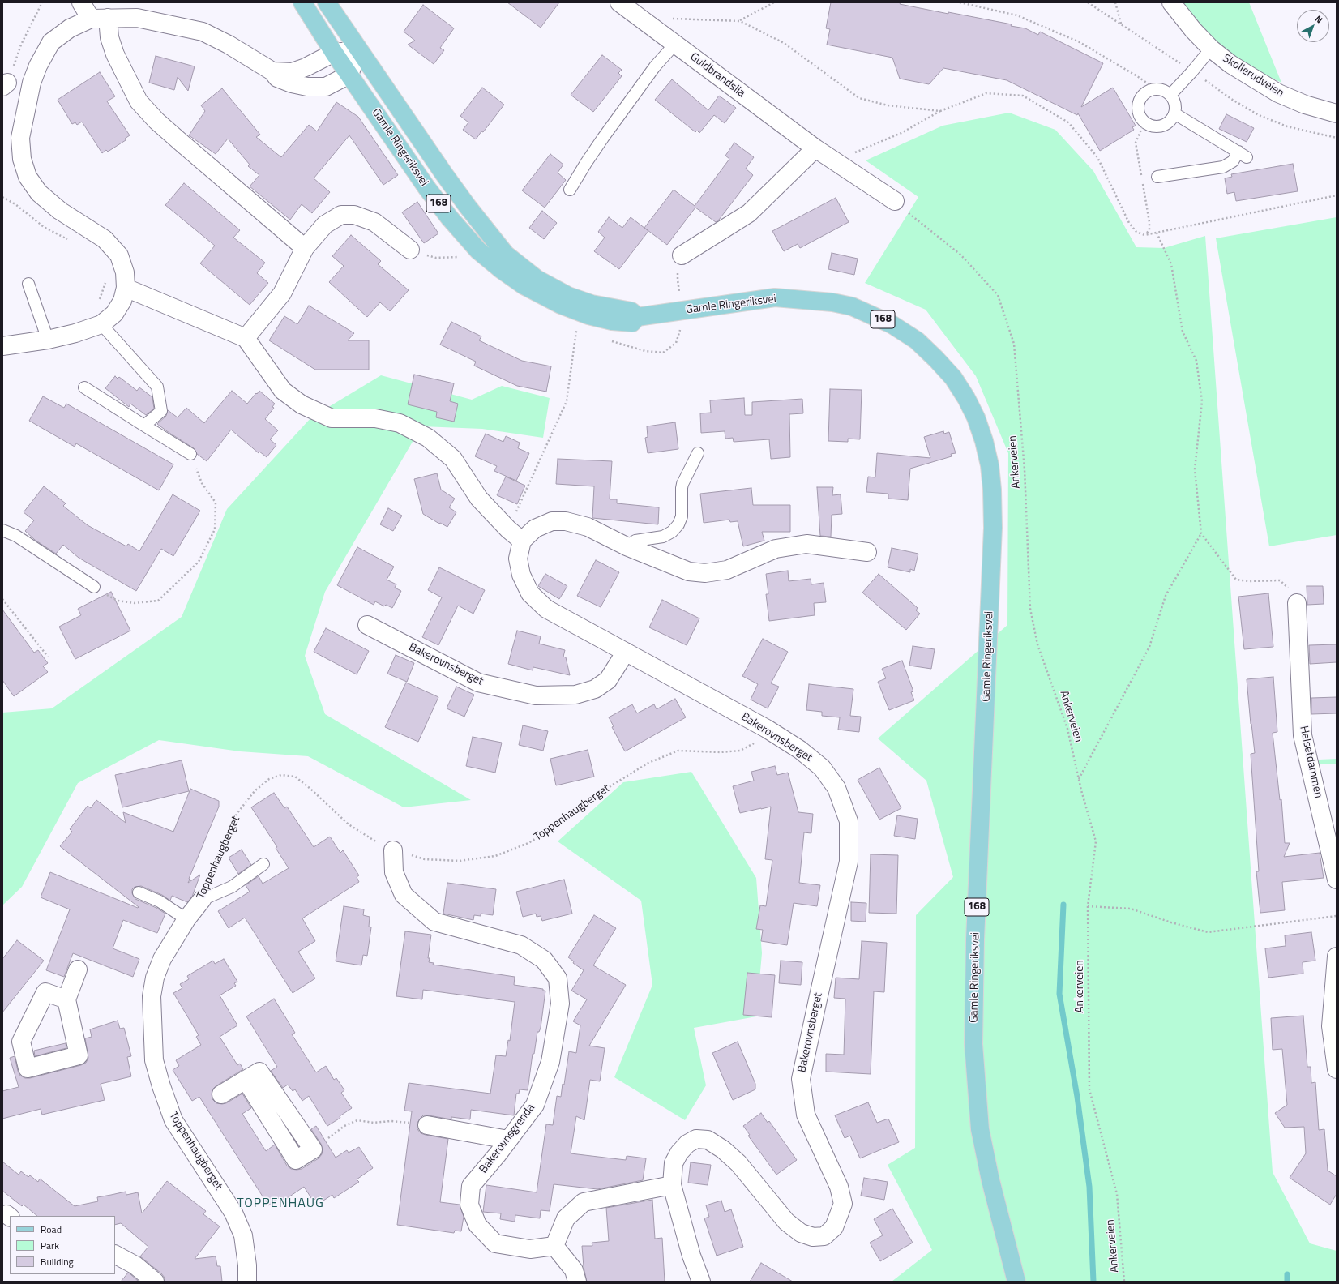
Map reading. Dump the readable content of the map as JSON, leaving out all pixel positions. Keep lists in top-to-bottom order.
{
  "streets": {
    "main road": ["Gamle Ringeriksvei", "168"],
    "street": [
      "Guldbrandslia",
      "Skollerudveien",
      "Bakerovnsberget",
      "Helsetdammen",
      "Toppenhaugberget",
      "Bakerovnsgrenda"
    ],
    "path": ["Ankerveien"]
  },
  "crossings": [
    ["Guldbrandslia", "Ankerveien"],
    ["Bakerovnsberget", "Toppenhaugberget"],
    ["Toppenhaugberget", "Bakerovnsgrenda"]
  ],
  "districts": ["TOPPENHAUG"],
  "legend": ["Road", "Park", "Building"],
  "north": "top right"
}
